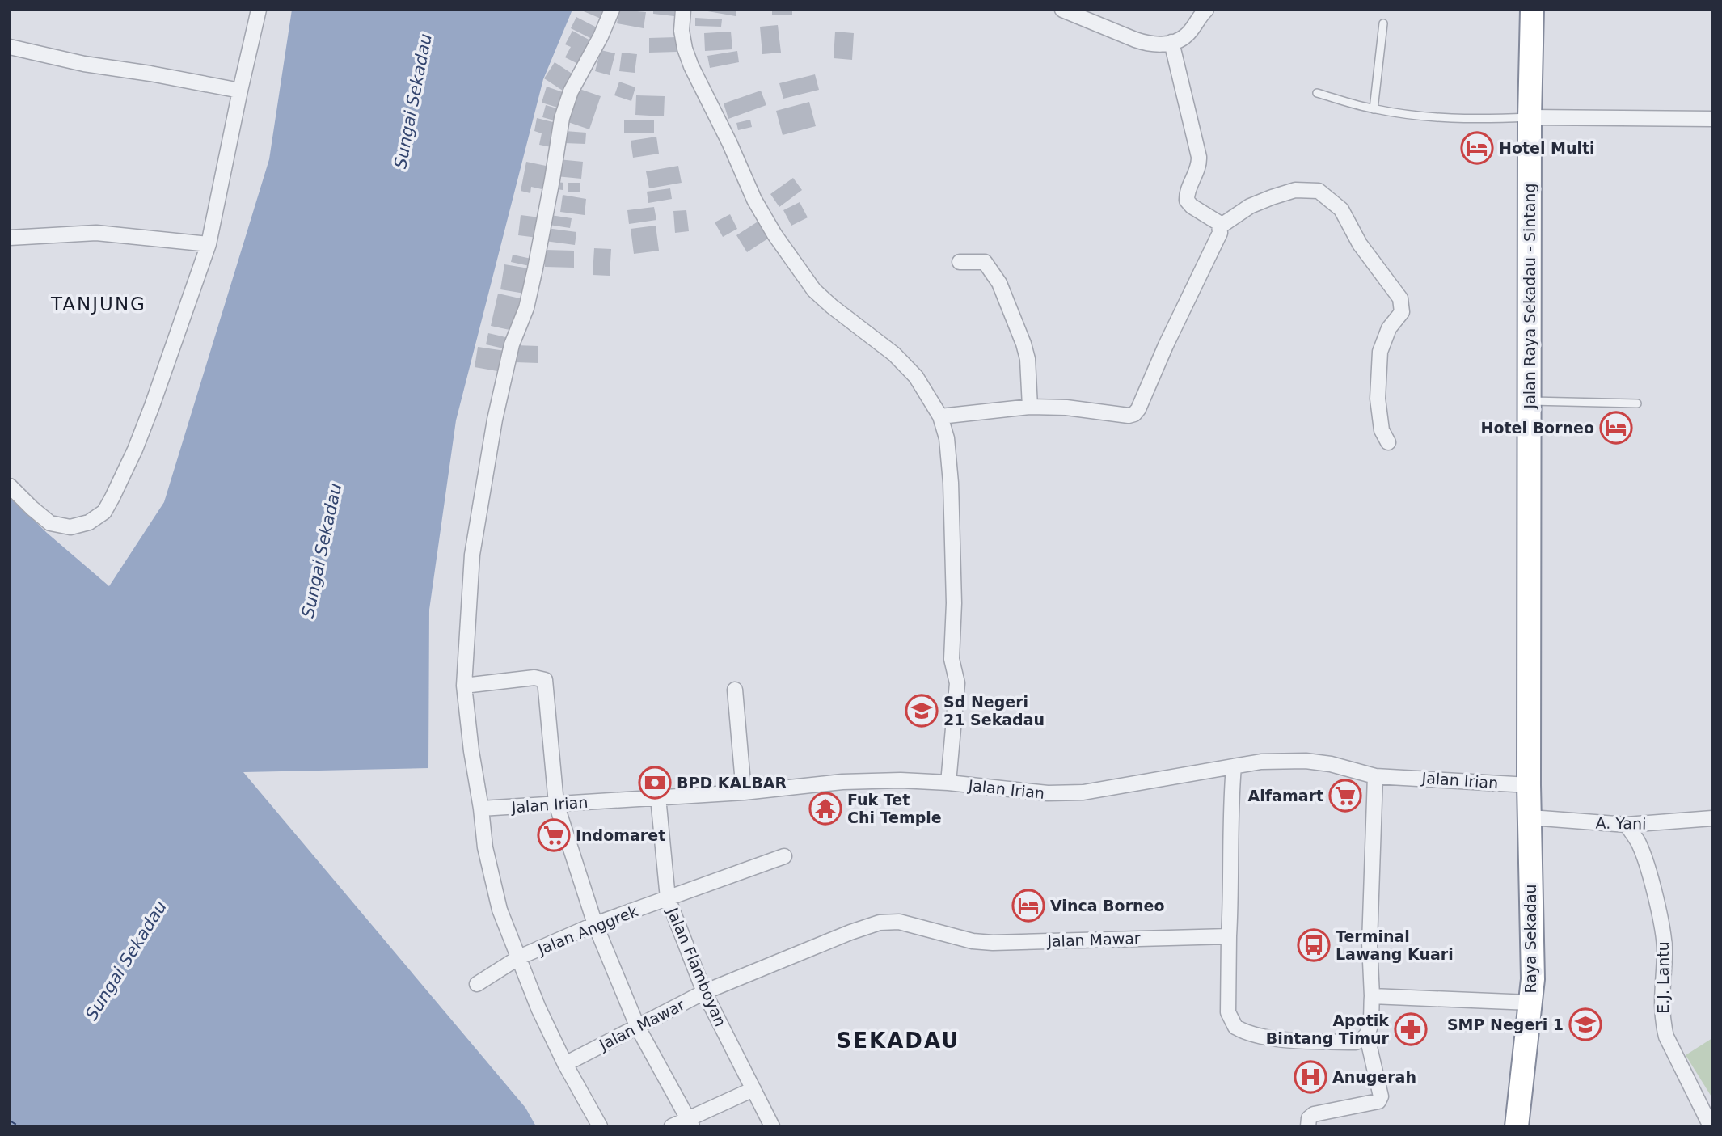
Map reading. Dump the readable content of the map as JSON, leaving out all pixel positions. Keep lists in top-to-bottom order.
{
  "streets": {
    "highway": ["Jalan Raya Sekadau - Sintang", "Raya Sekadau"],
    "street": [
      "Jalan Irian",
      "A. Yani",
      "Jalan Anggrek",
      "Jalan Mawar",
      "Jalan Flamboyan",
      "E.J. Lantu"
    ]
  },
  "crossings": [
    ["Jalan Raya Sekadau - Sintang", "Jalan Irian"],
    ["Jalan Raya Sekadau - Sintang", "Raya Sekadau"],
    ["Jalan Irian", "Raya Sekadau"],
    ["Jalan Irian", "Jalan Flamboyan"],
    ["A. Yani", "Raya Sekadau"],
    ["A. Yani", "E.J. Lantu"],
    ["Jalan Anggrek", "Jalan Flamboyan"],
    ["Jalan Mawar", "Jalan Flamboyan"]
  ],
  "districts": ["TANJUNG", "SEKADAU"],
  "water": ["Sungai Sekadau"],
  "places": {
    "hotel": ["Hotel Multi", "Hotel Borneo", "Vinca Borneo"],
    "school or university": ["Sd Negeri 21 Sekadau", "SMP Negeri 1"],
    "bank": ["BPD KALBAR"],
    "supermarket": ["Alfamart", "Indomaret"],
    "temple": ["Fuk Tet Chi Temple"],
    "bus stop": ["Terminal Lawang Kuari"],
    "pharmacy": ["Apotik Bintang Timur"],
    "hospital": ["Anugerah"]
  }
}
